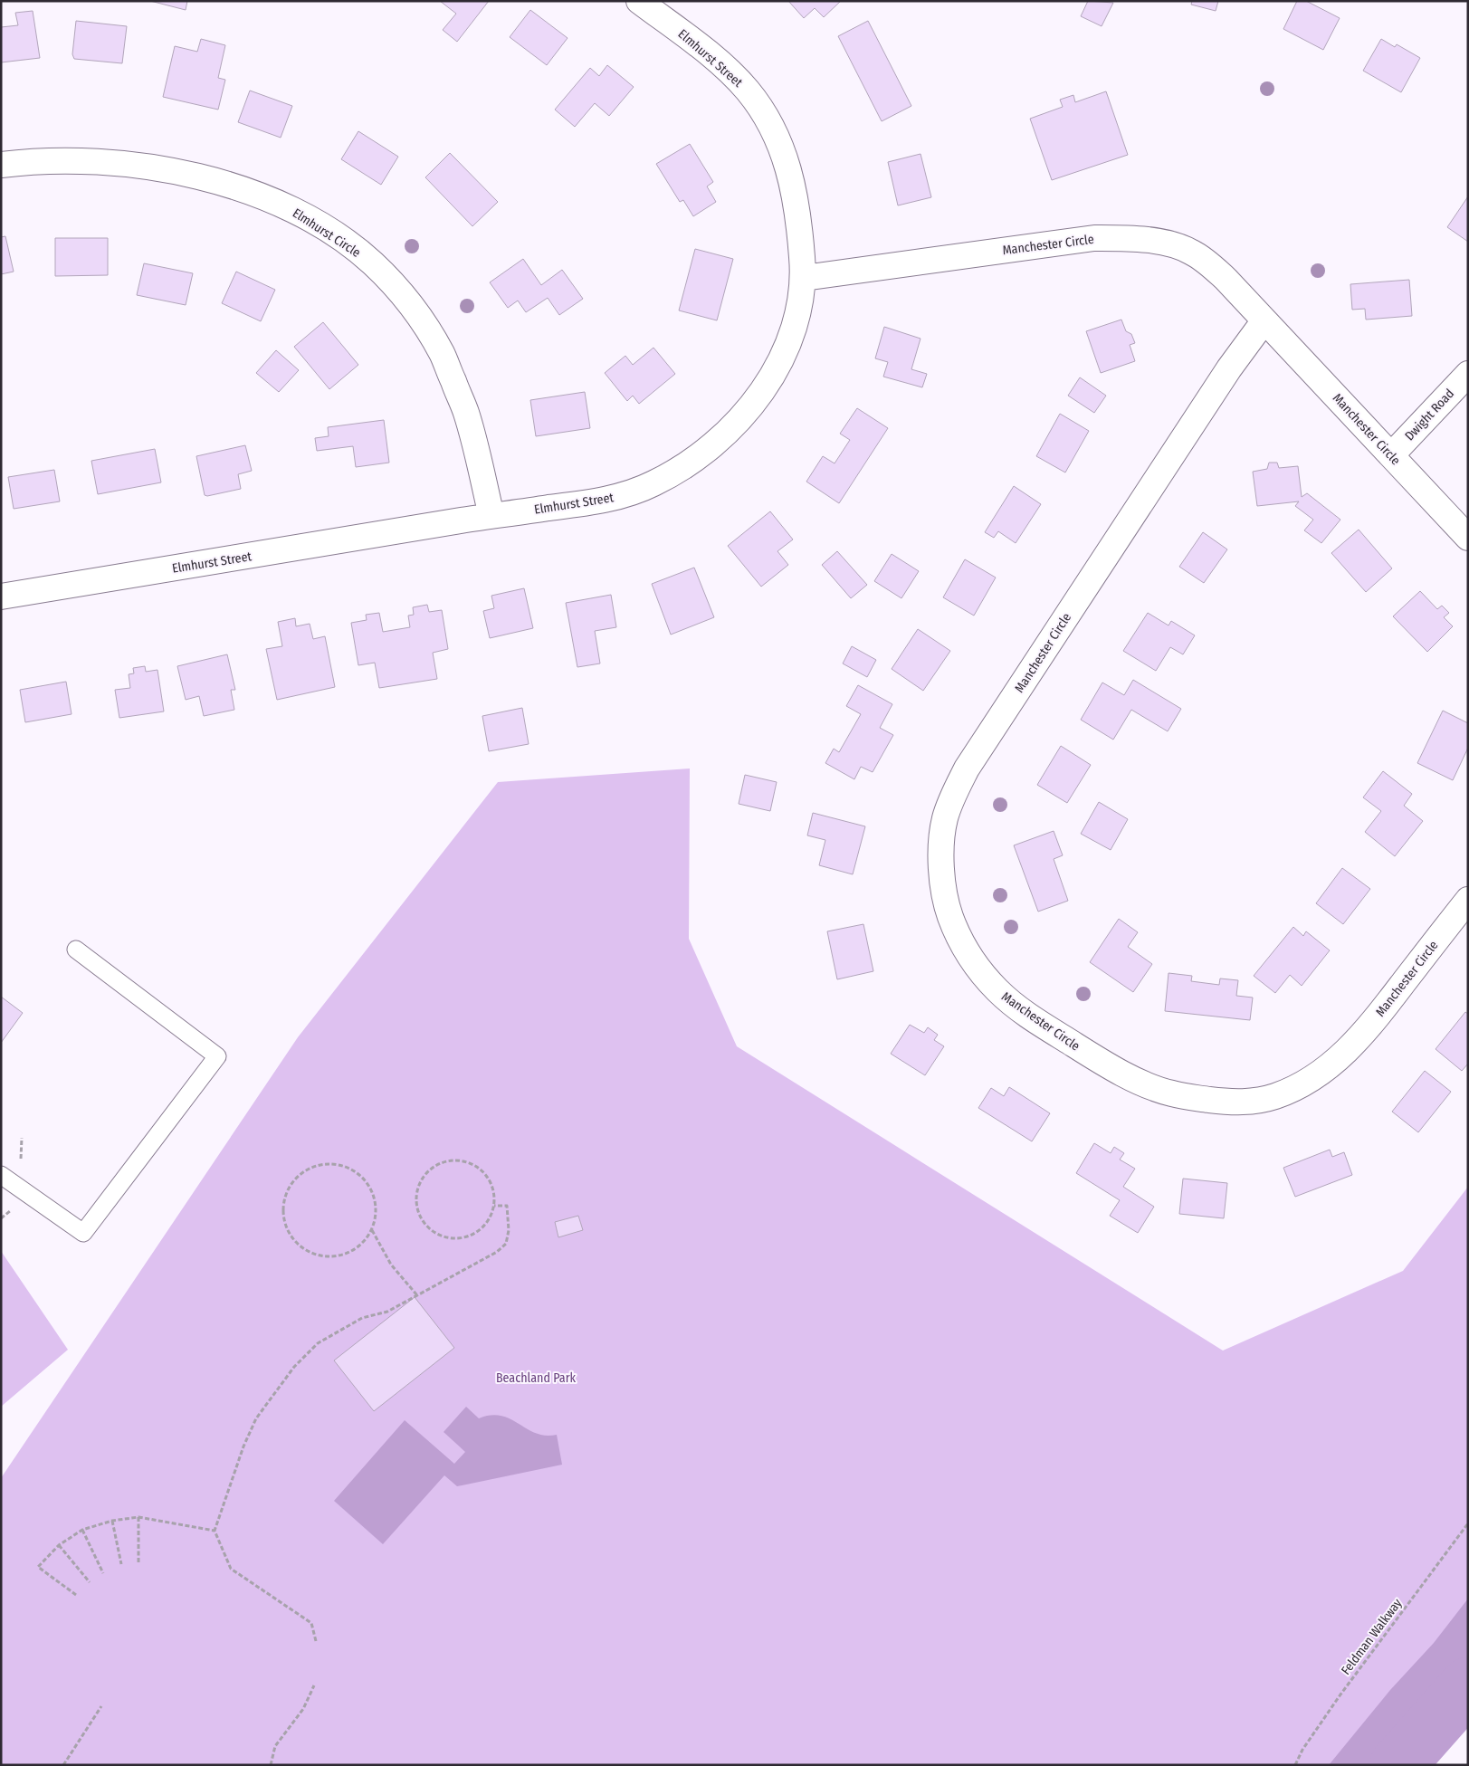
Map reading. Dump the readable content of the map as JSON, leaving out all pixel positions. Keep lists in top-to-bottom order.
{
  "streets": {
    "street": [
      "Elmhurst Street",
      "Elmhurst Circle",
      "Manchester Circle",
      "Dwight Road"
    ],
    "path": ["Feldman Walkway"]
  },
  "crossings": [
    ["Elmhurst Street", "Elmhurst Circle"],
    ["Elmhurst Street", "Manchester Circle"],
    ["Manchester Circle", "Dwight Road"]
  ],
  "parks": ["Beachland Park"]
}
